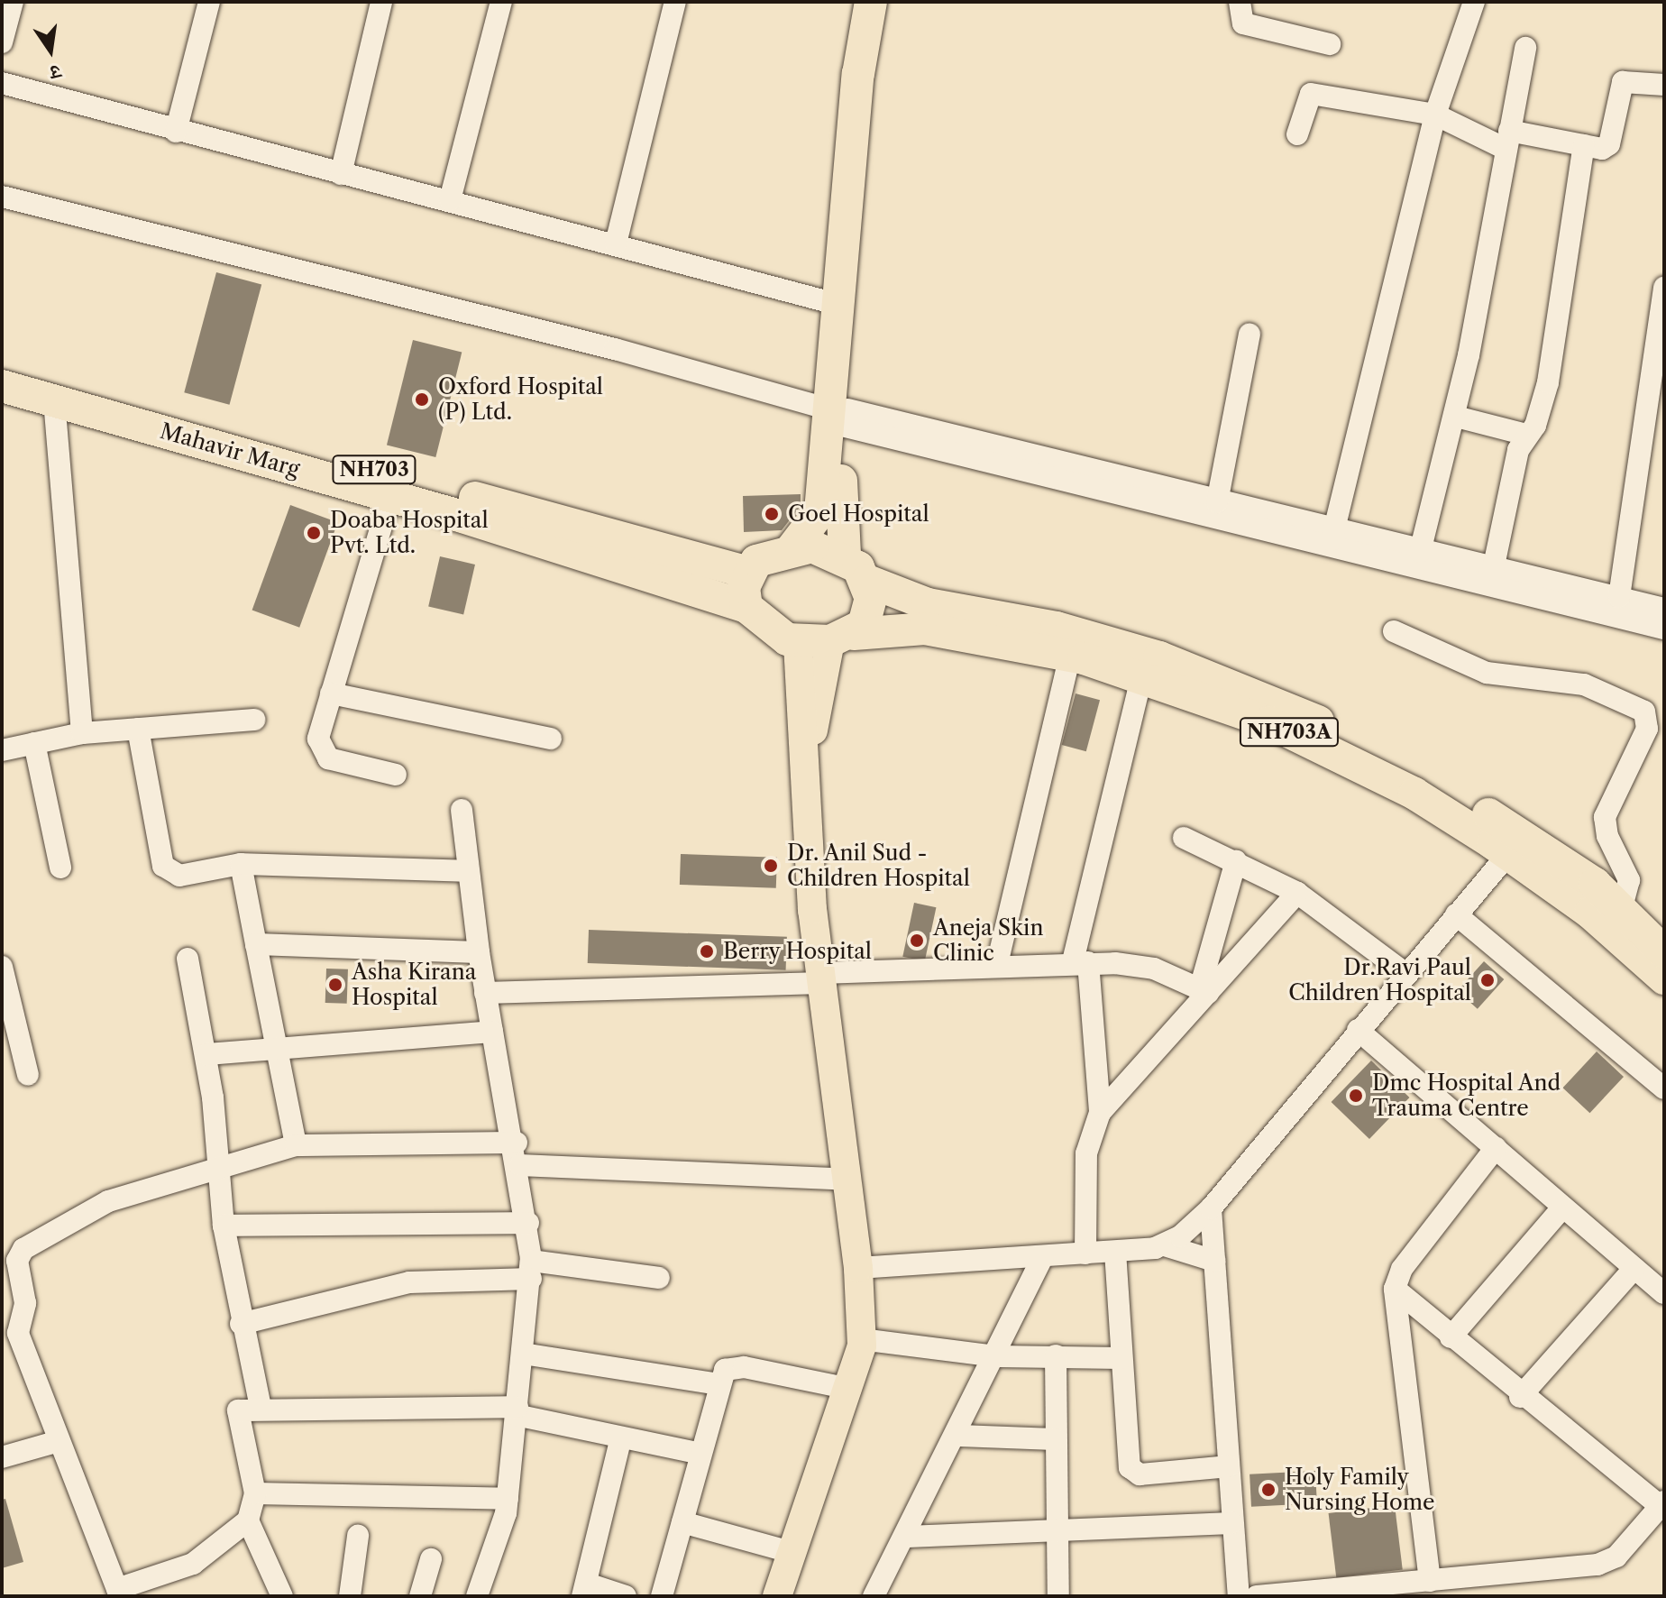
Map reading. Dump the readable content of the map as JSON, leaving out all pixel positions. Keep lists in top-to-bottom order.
{
  "streets": {
    "highway": ["Mahavir Marg", "NH703", "NH703A"]
  },
  "crossings": [
    ["Mahavir Marg", "NH703"],
    ["Mahavir Marg", "NH703A"],
    ["NH703", "NH703A"]
  ],
  "places": [
    "Oxford Hospital (P) Ltd.",
    "Goel Hospital",
    "Doaba Hospital Pvt. Ltd.",
    "Dr. Anil Sud - Children Hospital",
    "Aneja Skin Clinic",
    "Berry Hospital",
    "Dr.Ravi Paul Children Hospital",
    "Asha Kirana Hospital",
    "Dmc Hospital And Trauma Centre",
    "Holy Family Nursing Home"
  ],
  "north": "bottom"
}
